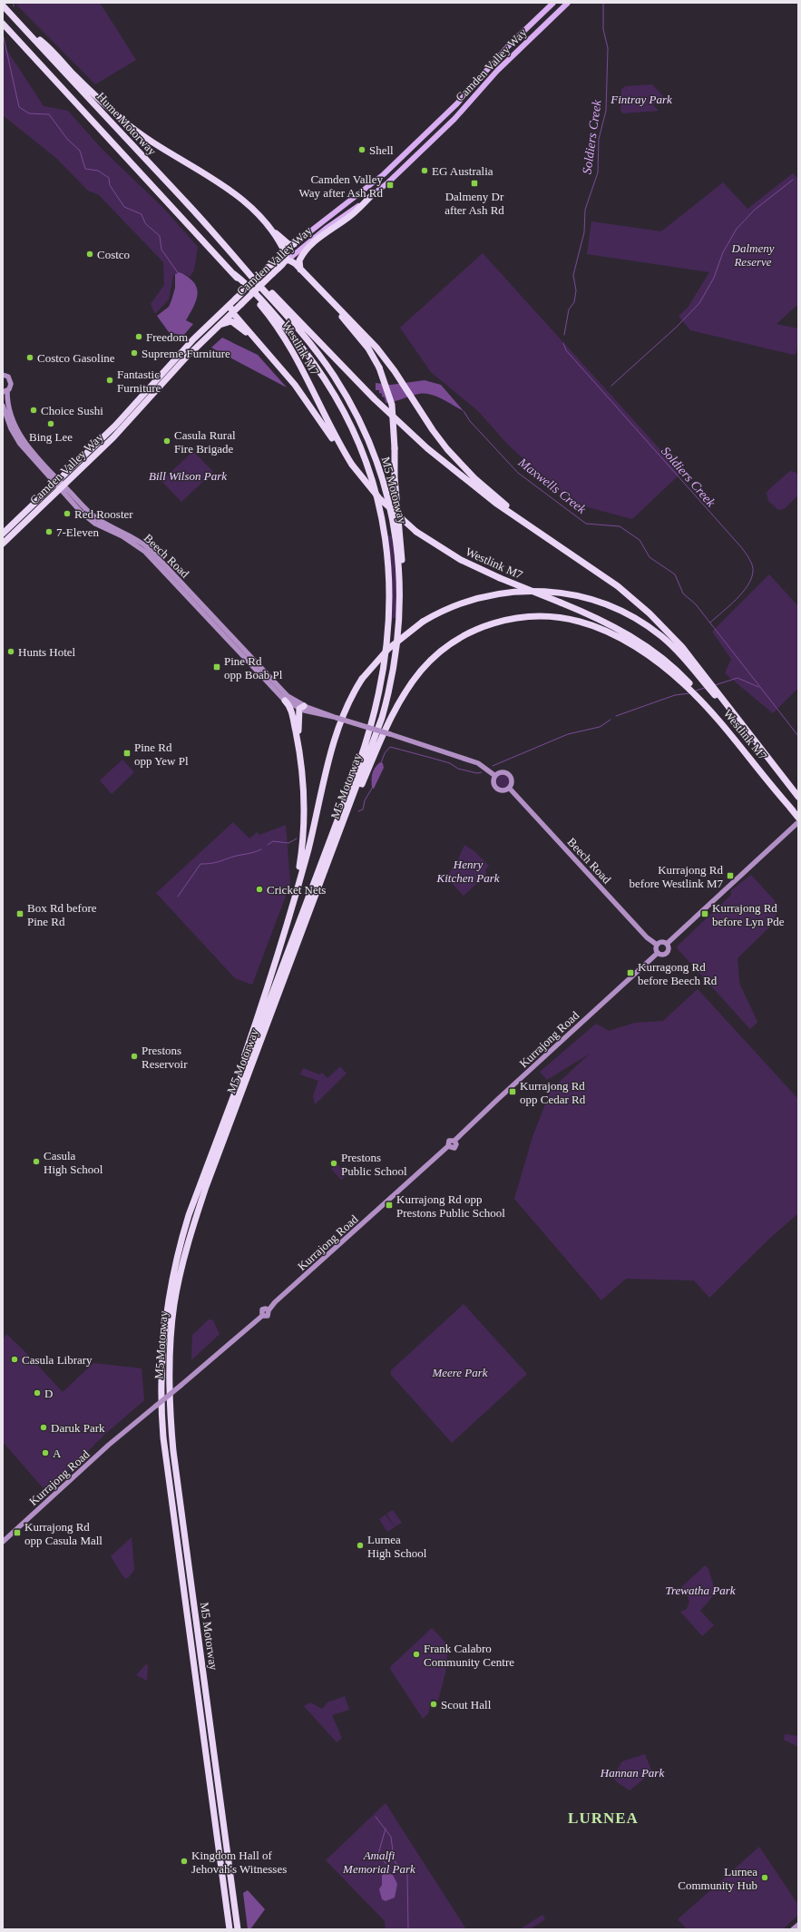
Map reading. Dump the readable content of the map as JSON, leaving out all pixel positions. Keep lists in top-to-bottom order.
{
  "streets": {
    "highway": [
      "Camden Valley Way",
      "Hume Motorway",
      "Westlink M7",
      "M5 Motorway"
    ],
    "main road": ["Beech Road", "Kurrajong Road"]
  },
  "crossings": [
    ["Camden Valley Way", "Beech Road"],
    ["Hume Motorway", "Westlink M7"],
    ["Hume Motorway", "M5 Motorway"],
    ["Westlink M7", "M5 Motorway"],
    ["Beech Road", "Kurrajong Road"]
  ],
  "districts": ["LURNEA"],
  "water": ["Soldiers Creek", "Maxwells Creek"],
  "parks": [
    "Fintray Park",
    "Dalmeny Reserve",
    "Bill Wilson Park",
    "Henry Kitchen Park",
    "Meere Park",
    "Trewatha Park",
    "Hannan Park",
    "Amalfi Memorial Park"
  ],
  "places": {
    "other": [
      "Shell",
      "EG Australia",
      "Costco",
      "Freedom",
      "Supreme Furniture",
      "Costco Gasoline",
      "Fantastic Furniture",
      "Choice Sushi",
      "Bing Lee",
      "Casula Rural Fire Brigade",
      "Red Rooster",
      "7-Eleven",
      "Hunts Hotel",
      "Cricket Nets",
      "Prestons Reservoir",
      "Casula High School",
      "Prestons Public School",
      "Casula Library",
      "D",
      "Daruk Park",
      "A",
      "Lurnea High School",
      "Frank Calabro Community Centre",
      "Scout Hall",
      "Kingdom Hall of Jehovah's Witnesses",
      "Lurnea Community Hub"
    ],
    "transit": [
      "Dalmeny Dr after Ash Rd",
      "Camden Valley Way after Ash Rd",
      "Pine Rd opp Boab Pl",
      "Pine Rd opp Yew Pl",
      "Kurrajong Rd before Westlink M7",
      "Box Rd before Pine Rd",
      "Kurrajong Rd before Lyn Pde",
      "Kurragong Rd before Beech Rd",
      "Kurrajong Rd opp Cedar Rd",
      "Kurrajong Rd opp Prestons Public School",
      "Kurrajong Rd opp Casula Mall"
    ]
  }
}
